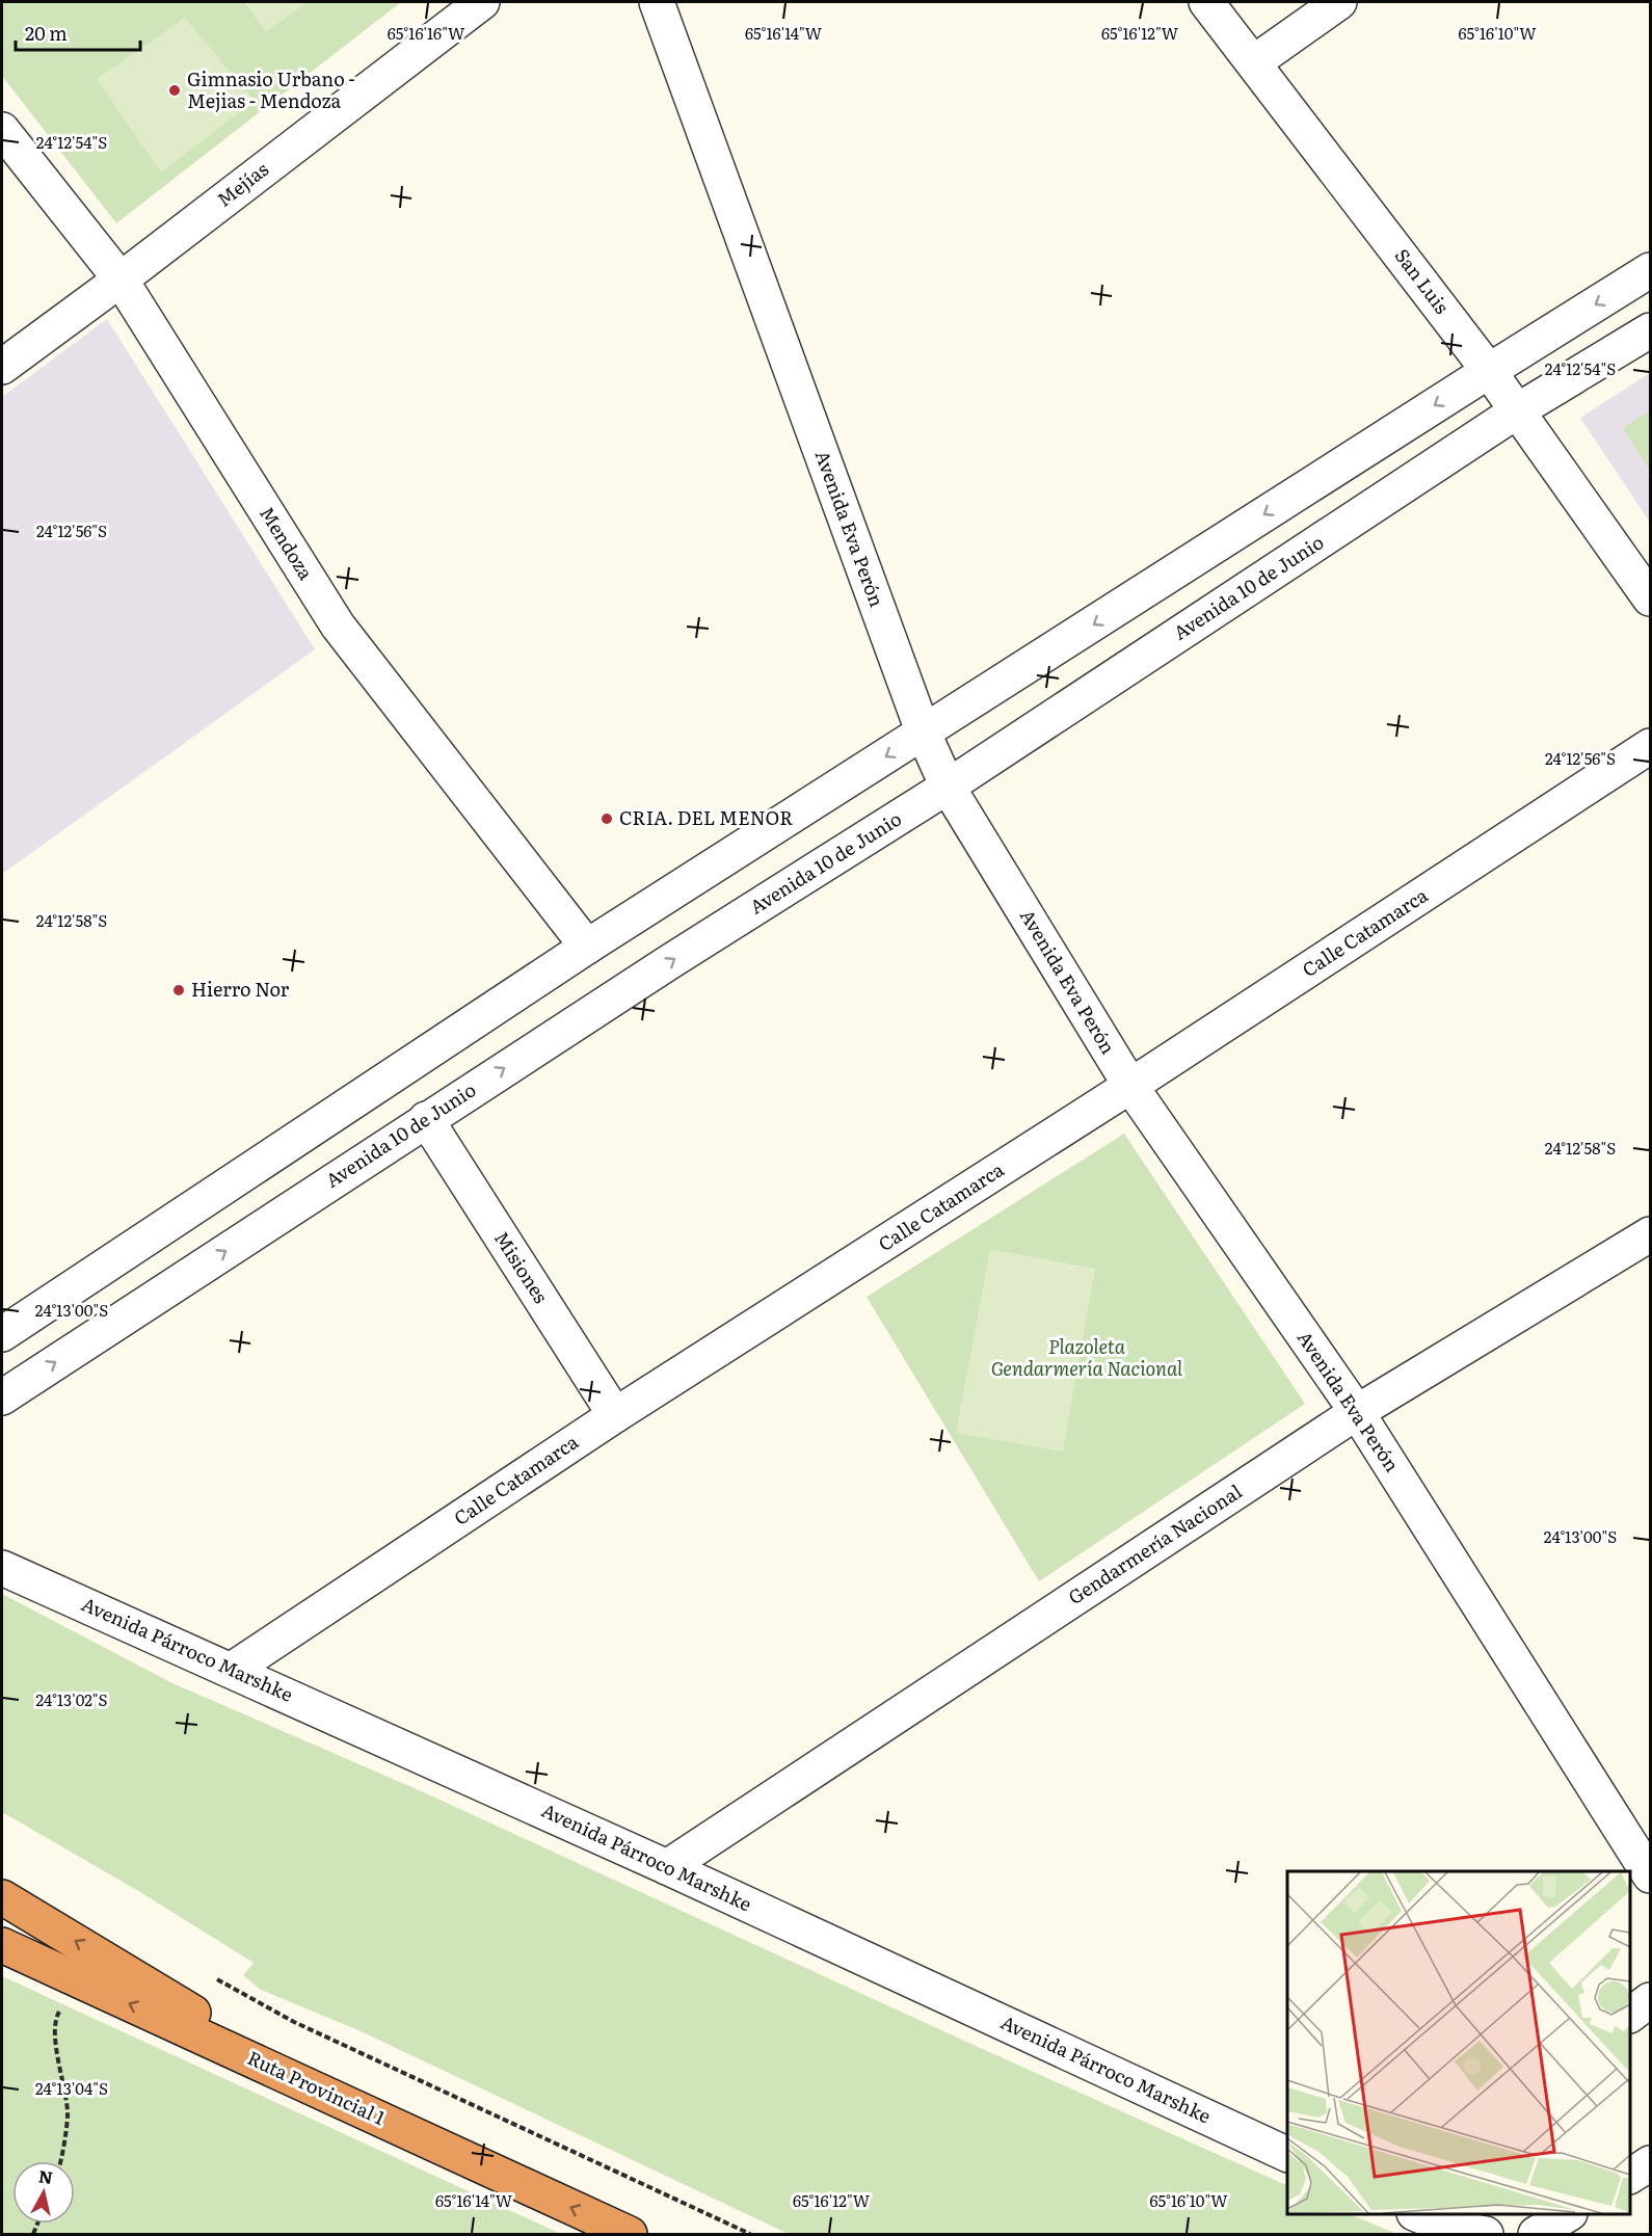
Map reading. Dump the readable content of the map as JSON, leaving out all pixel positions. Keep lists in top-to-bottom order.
{
  "streets": {
    "highway": ["Ruta Provincial 1"],
    "street": [
      "Mejías",
      "San Luis",
      "Avenida Eva Perón",
      "Mendoza",
      "Avenida 10 de Junio",
      "Calle Catamarca",
      "Misiones",
      "Gendarmería Nacional",
      "Avenida Párroco Marshke"
    ]
  },
  "crossings": [
    ["Mejías", "Mendoza"],
    ["San Luis", "Avenida 10 de Junio"],
    ["Avenida Eva Perón", "Avenida 10 de Junio"],
    ["Avenida Eva Perón", "Calle Catamarca"],
    ["Avenida Eva Perón", "Gendarmería Nacional"],
    ["Avenida 10 de Junio", "Misiones"],
    ["Calle Catamarca", "Misiones"],
    ["Calle Catamarca", "Avenida Párroco Marshke"],
    ["Gendarmería Nacional", "Avenida Párroco Marshke"]
  ],
  "parks": ["Plazoleta Gendarmería Nacional"],
  "places": ["Gimnasio Urbano - Mejias - Mendoza", "CRIA. DEL MENOR", "Hierro Nor"],
  "scale_bar": "20 m",
  "north": "top",
  "coordinates": [
    "65°16'16\"W",
    "65°16'14\"W",
    "65°16'12\"W",
    "65°16'10\"W",
    "24°12'54\"S",
    "24°12'56\"S",
    "24°12'58\"S",
    "24°13'00\"S",
    "24°13'02\"S",
    "24°13'04\"S"
  ]
}
